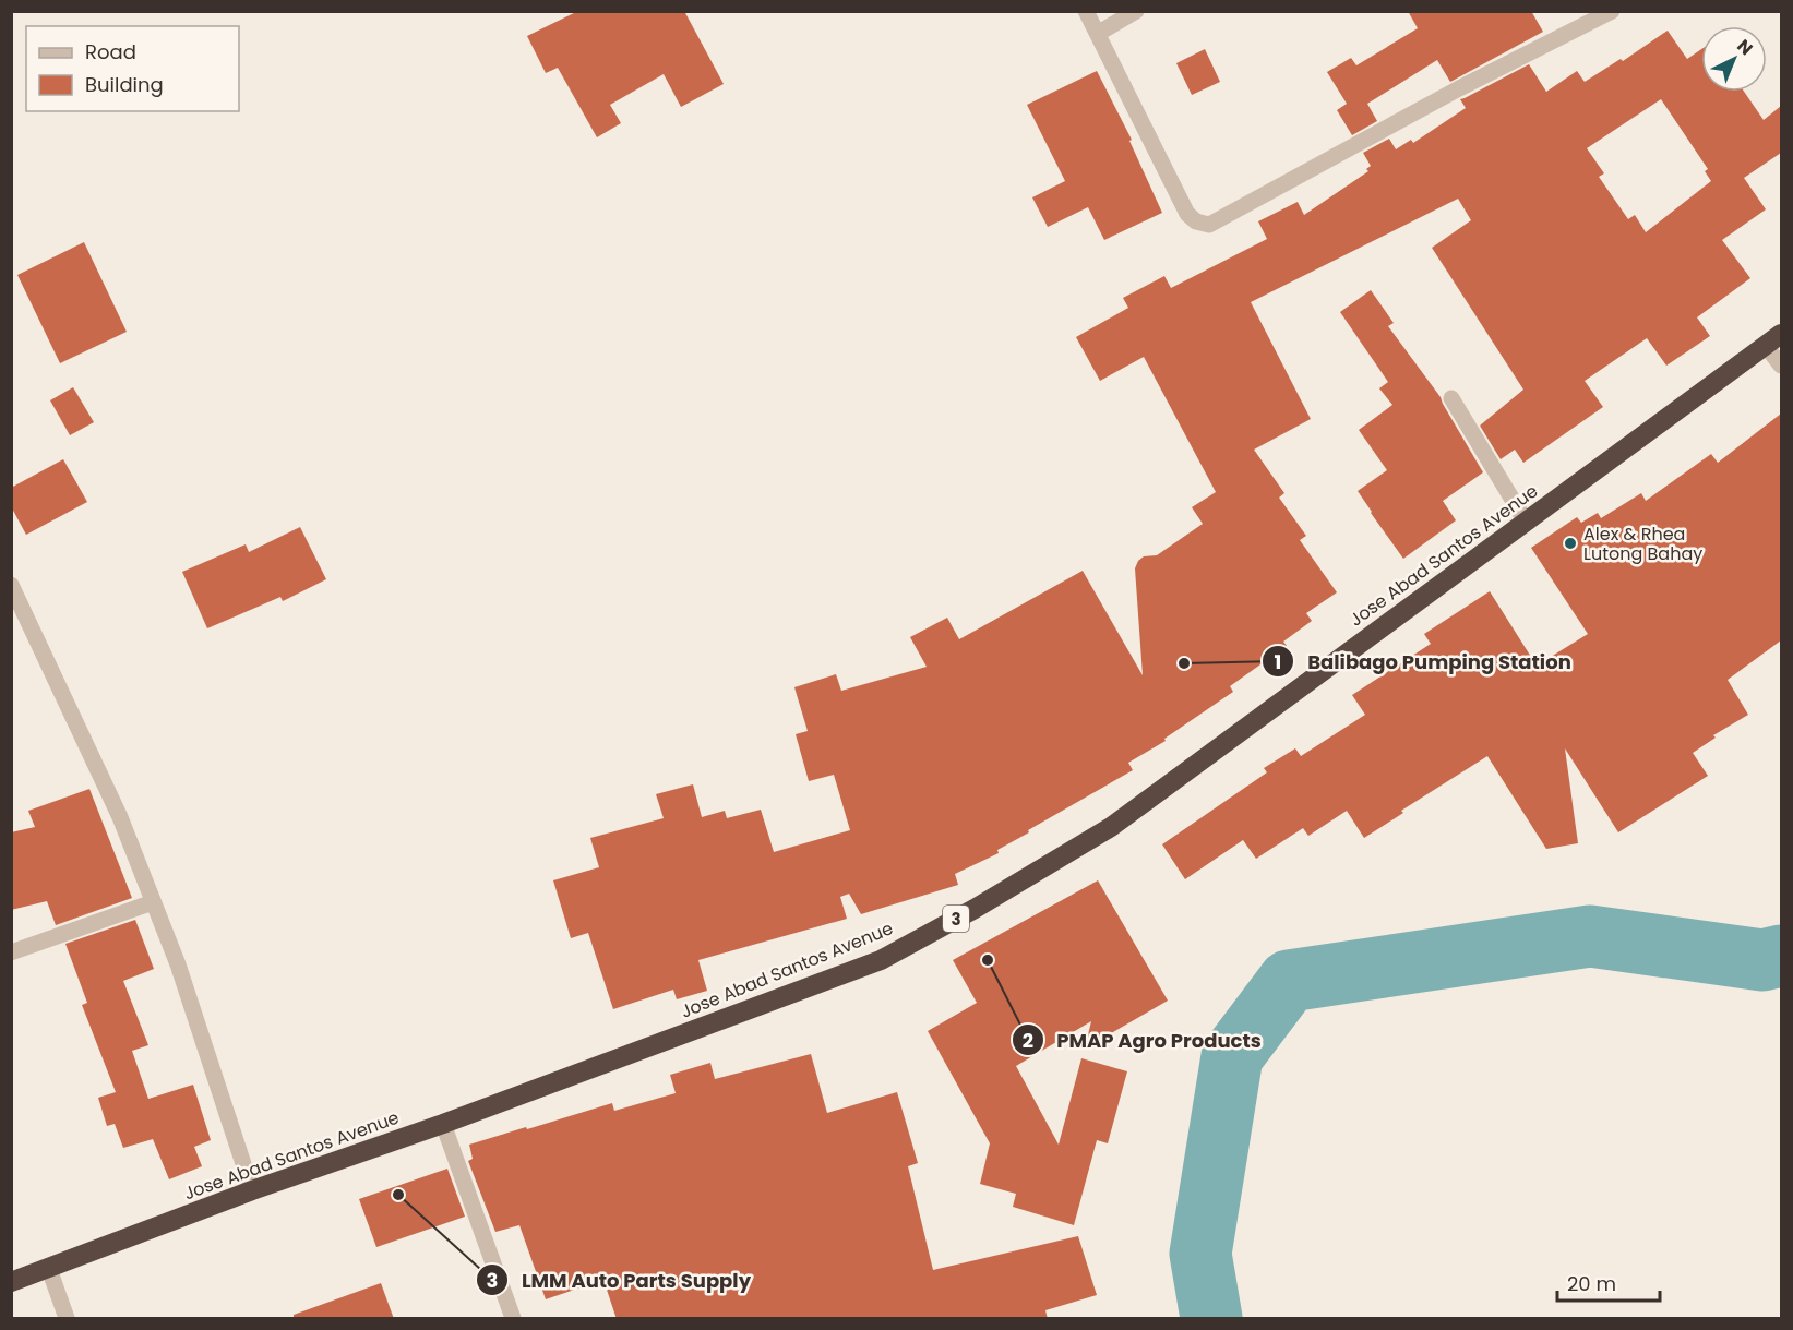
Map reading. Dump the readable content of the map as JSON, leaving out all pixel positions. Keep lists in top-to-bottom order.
{
  "streets": {
    "highway": ["Jose Abad Santos Avenue", "3"]
  },
  "places": [
    "Alex & Rhea Lutong Bahay",
    "Balibago Pumping Station",
    "PMAP Agro Products",
    "LMM Auto Parts Supply"
  ],
  "legend": ["Road", "Building"],
  "scale_bar": "20 m",
  "north": "top right"
}
